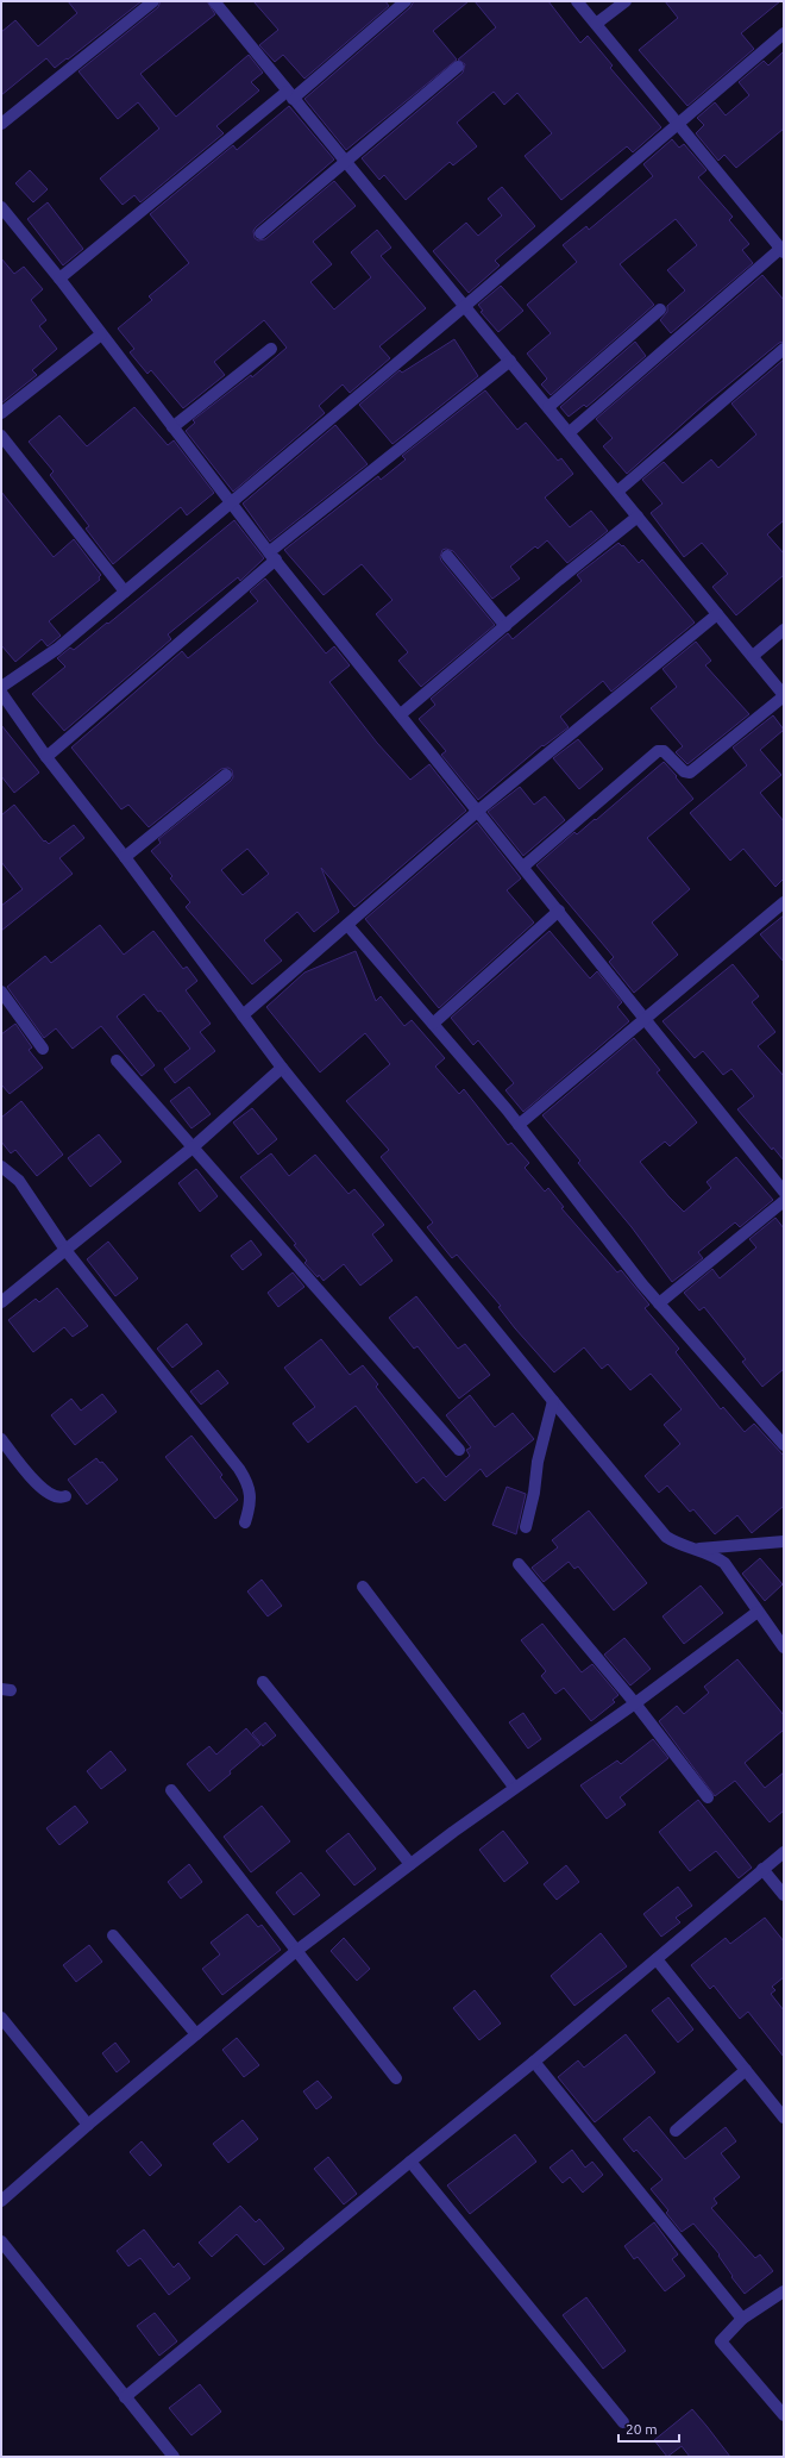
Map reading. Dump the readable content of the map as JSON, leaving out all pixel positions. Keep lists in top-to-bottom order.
{
  "scale_bar": "20 m"
}
